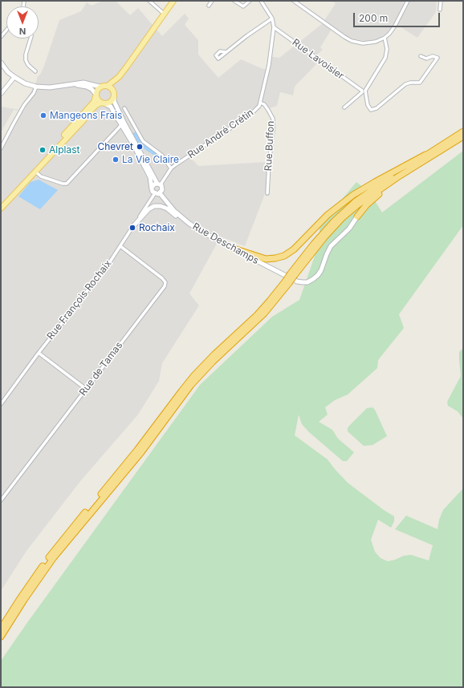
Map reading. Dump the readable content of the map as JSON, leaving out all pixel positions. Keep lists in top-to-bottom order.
{
  "streets": {
    "main road": ["Rue Deschamps"],
    "street": [
      "Rue Lavoisier",
      "Rue André Crétin",
      "Rue Buffon",
      "Rue François Rochaix",
      "Rue de Tamas"
    ]
  },
  "crossings": [
    ["Rue Lavoisier", "Rue André Crétin"],
    ["Rue André Crétin", "Rue Buffon"],
    ["Rue André Crétin", "Rue Deschamps"],
    ["Rue André Crétin", "Rue François Rochaix"],
    ["Rue Deschamps", "Rue François Rochaix"],
    ["Rue François Rochaix", "Rue de Tamas"]
  ],
  "places": [
    "Mangeons Frais",
    "Chevret",
    "Alplast",
    "La Vie Claire",
    "Rochaix"
  ],
  "scale_bar": "200 m",
  "north": "bottom"
}
